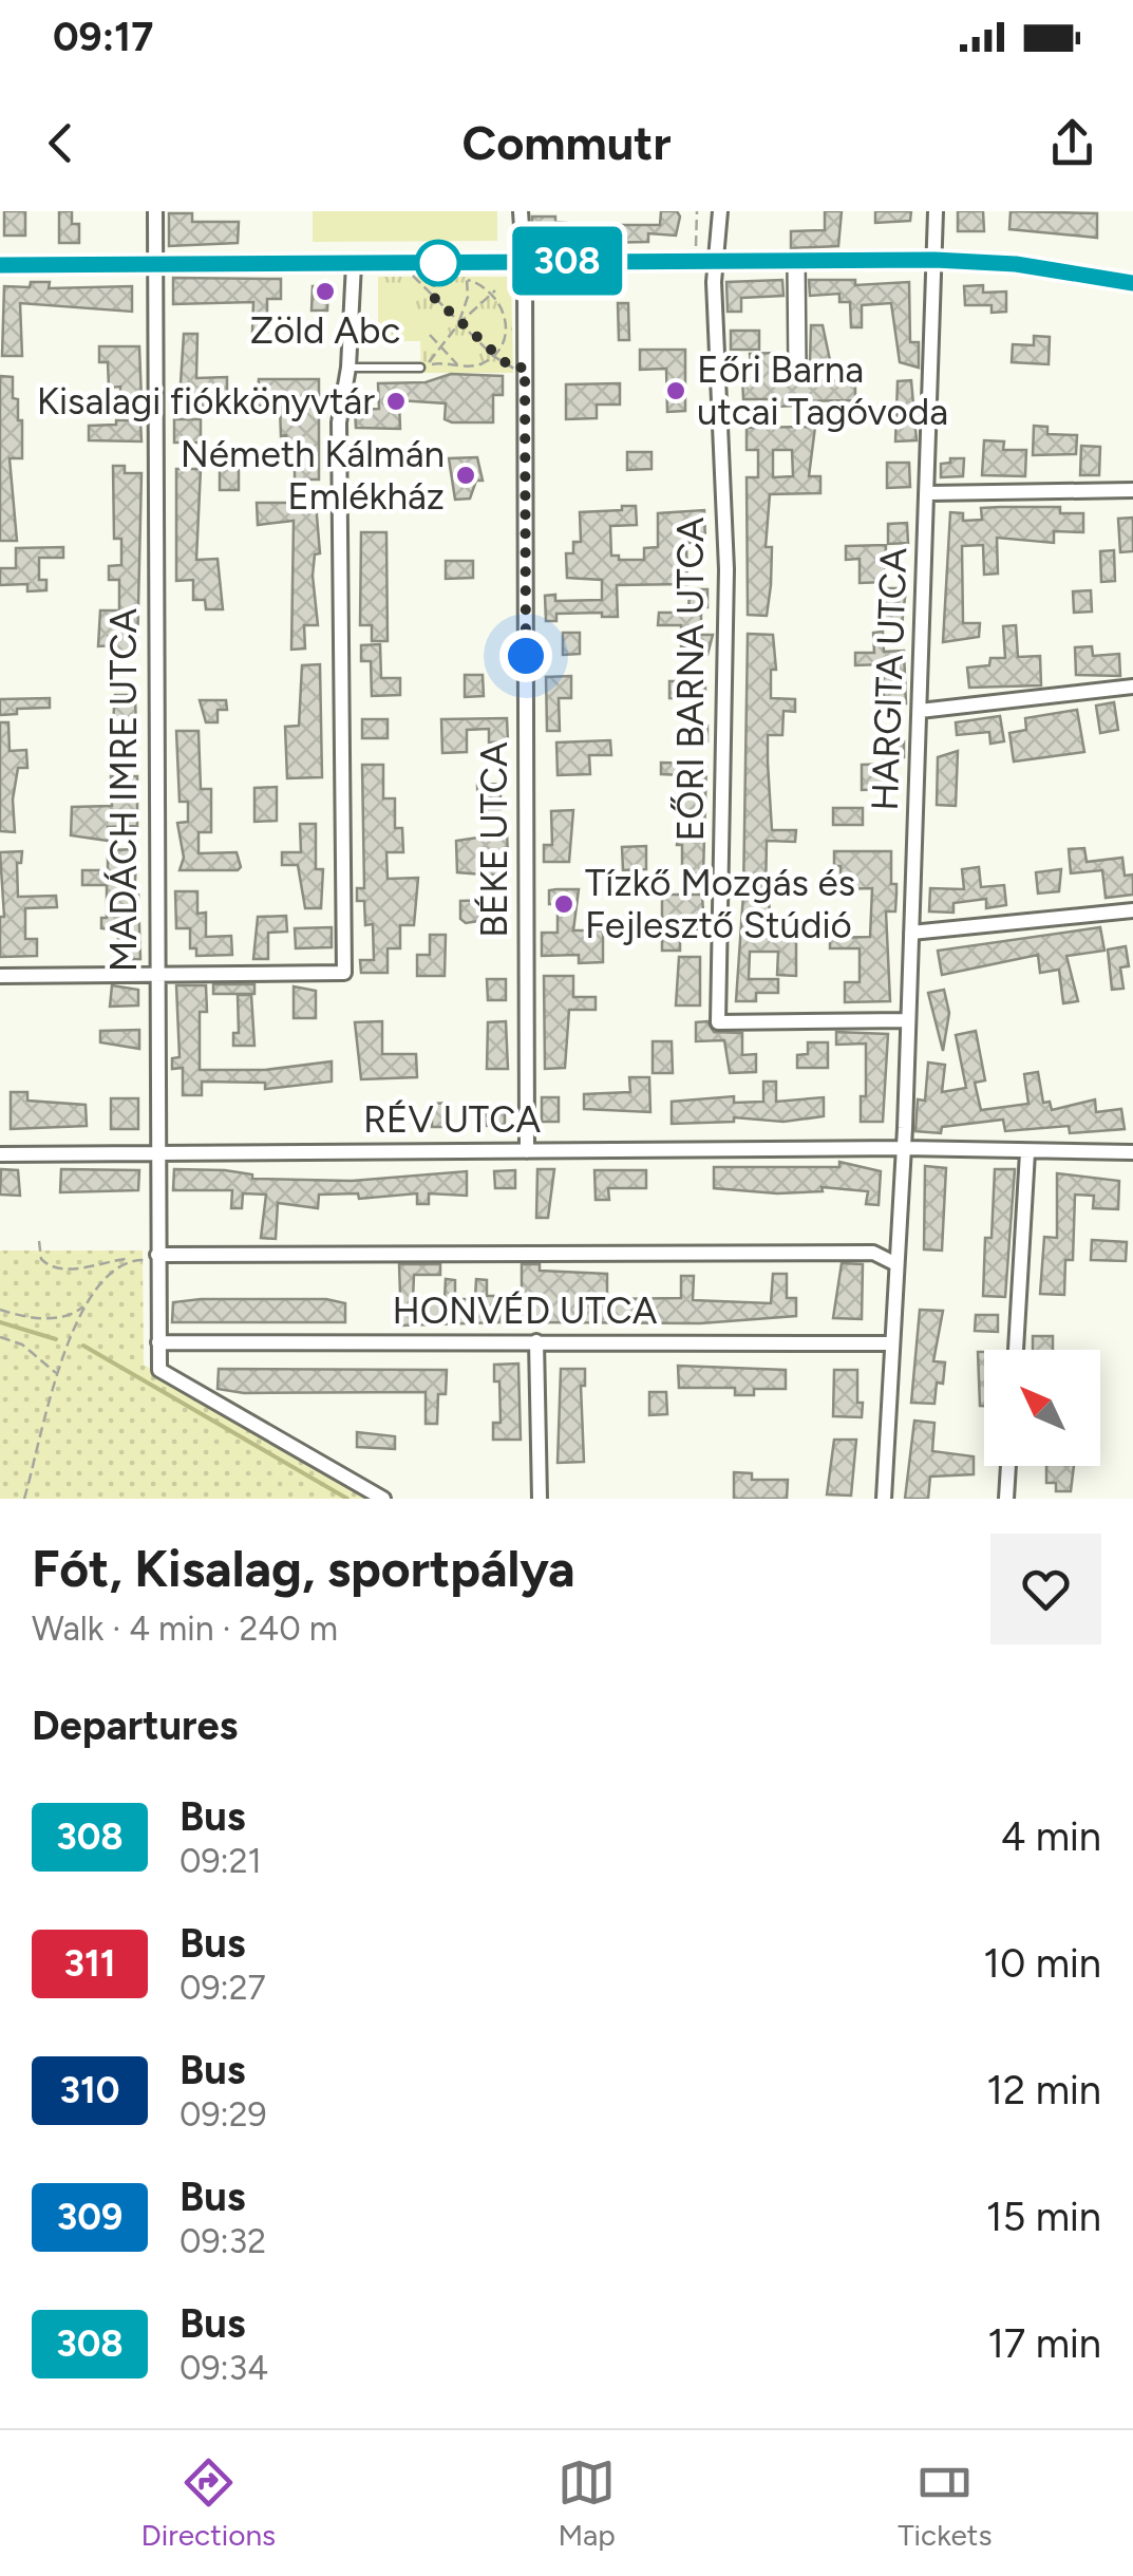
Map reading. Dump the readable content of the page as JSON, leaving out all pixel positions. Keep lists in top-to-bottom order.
{
  "streets": {
    "street": [
      "EŐRI BARNA UTCA",
      "HARGITA UTCA",
      "MADÁCH IMRE UTCA",
      "BÉKE UTCA",
      "RÉV UTCA",
      "HONVÉD UTCA"
    ]
  },
  "crossings": [
    ["EŐRI BARNA UTCA", "HARGITA UTCA"],
    ["HARGITA UTCA", "RÉV UTCA"],
    ["HARGITA UTCA", "HONVÉD UTCA"],
    ["MADÁCH IMRE UTCA", "RÉV UTCA"],
    ["MADÁCH IMRE UTCA", "HONVÉD UTCA"],
    ["BÉKE UTCA", "RÉV UTCA"]
  ],
  "places": [
    "Zöld Abc",
    "Eőri Barna utcai Tagóvoda",
    "Kisalagi fiókkönyvtár",
    "Németh Kálmán Emlékház",
    "Tízkő Mozgás és Fejlesztő Stúdió"
  ],
  "lines": ["bus line 308"],
  "north": "top left",
  "page": {
    "status": "09:17",
    "header": "Commutr",
    "on_map": "308",
    "heading": [
      ["Fót, Kisalag, sportpálya", "Walk · 4 min · 240 m"],
      "Departures"
    ],
    "list": [
      {
        "mark": "308",
        "name": "Bus",
        "note": "09:21",
        "value": "4 min"
      },
      {
        "mark": "311",
        "name": "Bus",
        "note": "09:27",
        "value": "10 min"
      },
      {
        "mark": "310",
        "name": "Bus",
        "note": "09:29",
        "value": "12 min"
      },
      {
        "mark": "309",
        "name": "Bus",
        "note": "09:32",
        "value": "15 min"
      },
      {
        "mark": "308",
        "name": "Bus",
        "note": "09:34",
        "value": "17 min"
      }
    ],
    "tabs": ["Directions", "Map", "Tickets"]
  }
}
